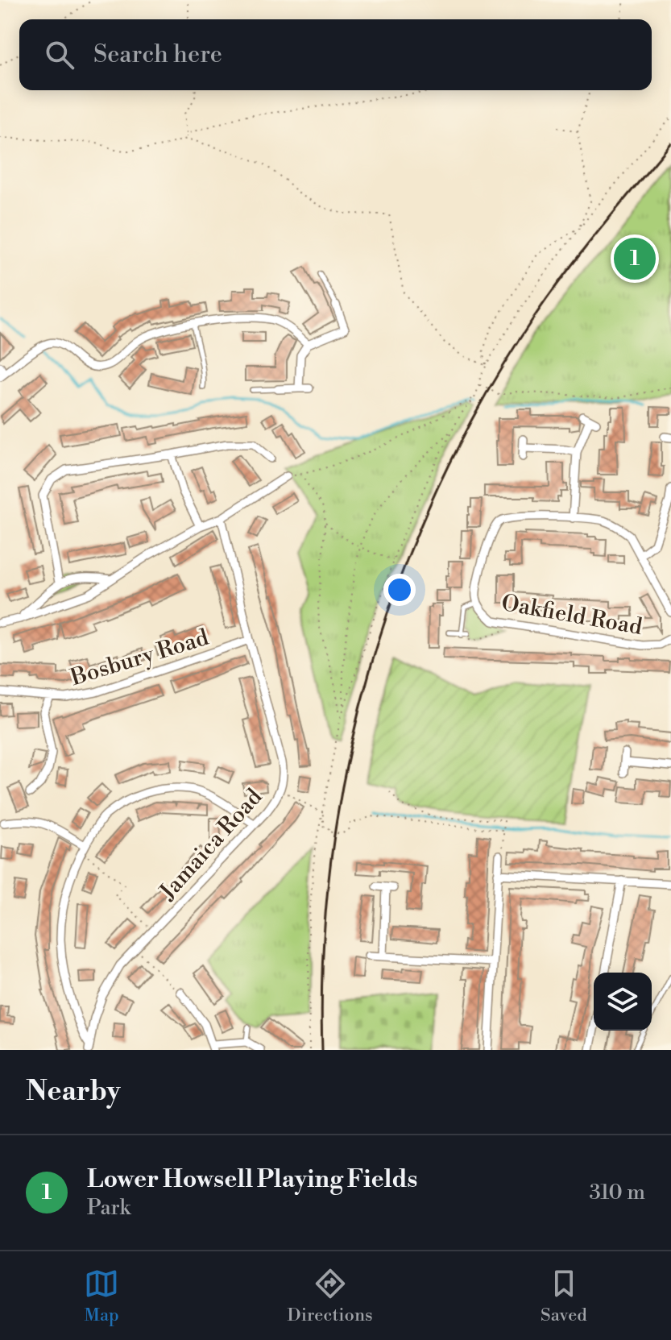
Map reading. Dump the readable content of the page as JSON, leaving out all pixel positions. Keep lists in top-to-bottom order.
{
  "streets": {
    "street": ["Oakfield Road", "Bosbury Road", "Jamaica Road"]
  },
  "crossings": [
    ["Bosbury Road", "Jamaica Road"]
  ],
  "page": {
    "search": "Search here",
    "pins": "1",
    "heading": "Nearby",
    "list": [
      {
        "mark": "1",
        "name": "Lower Howsell Playing Fields",
        "note": "Park",
        "value": "310 m"
      }
    ],
    "nav": ["Map", "Directions", "Saved"]
  }
}
